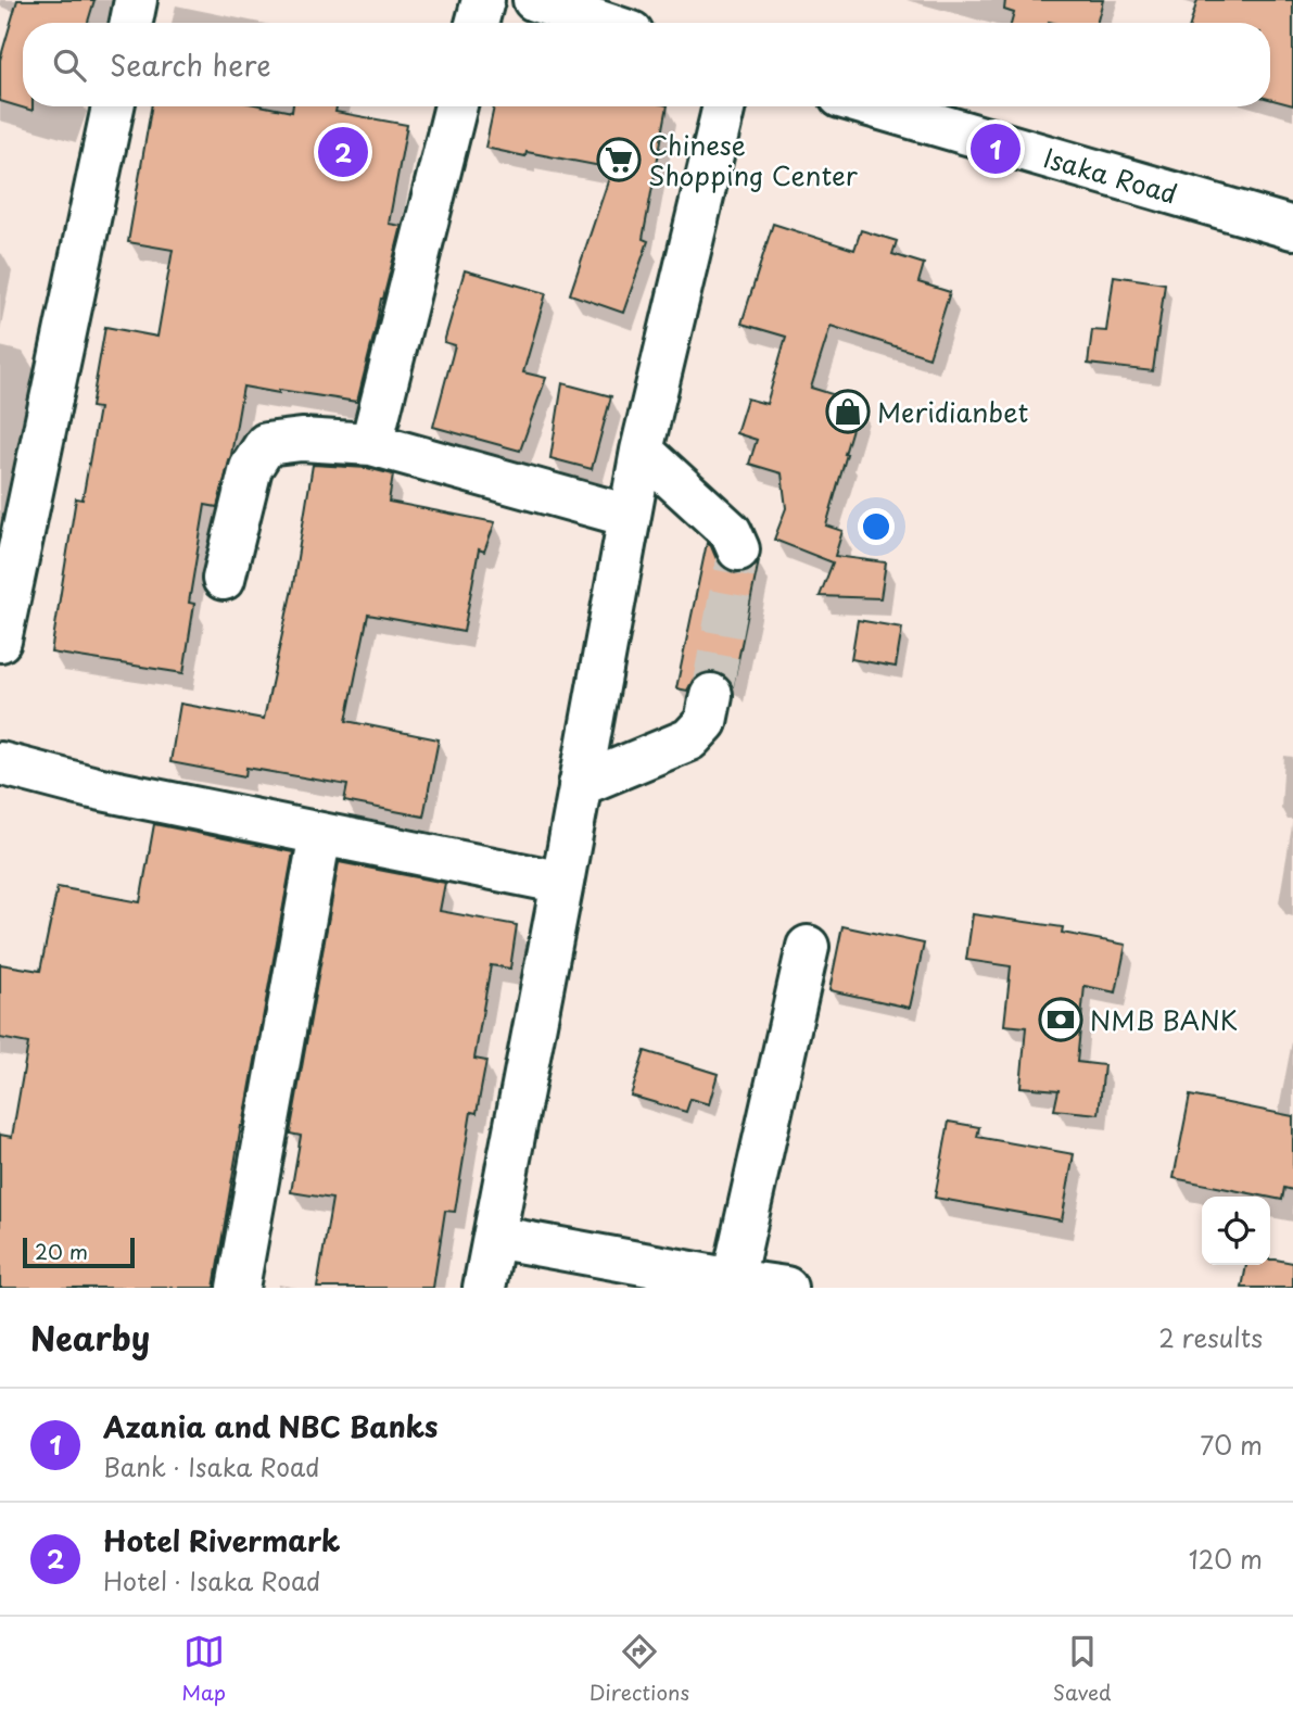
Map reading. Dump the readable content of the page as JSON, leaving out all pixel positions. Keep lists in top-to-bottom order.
{
  "streets": {
    "street": ["Isaka Road"]
  },
  "places": {
    "supermarket": ["Chinese Shopping Center"],
    "shop": ["Meridianbet"],
    "bank": ["NMB BANK"]
  },
  "scale_bar": "20 m",
  "page": {
    "search": "Search here",
    "pins": ["1", "2"],
    "scale": "20 m",
    "heading": ["Nearby", "2 results"],
    "list": [
      {
        "mark": "1",
        "name": "Azania and NBC Banks",
        "note": "Bank · Isaka Road",
        "value": "70 m"
      },
      {
        "mark": "2",
        "name": "Hotel Rivermark",
        "note": "Hotel · Isaka Road",
        "value": "120 m"
      }
    ],
    "nav": ["Map", "Directions", "Saved"]
  }
}
